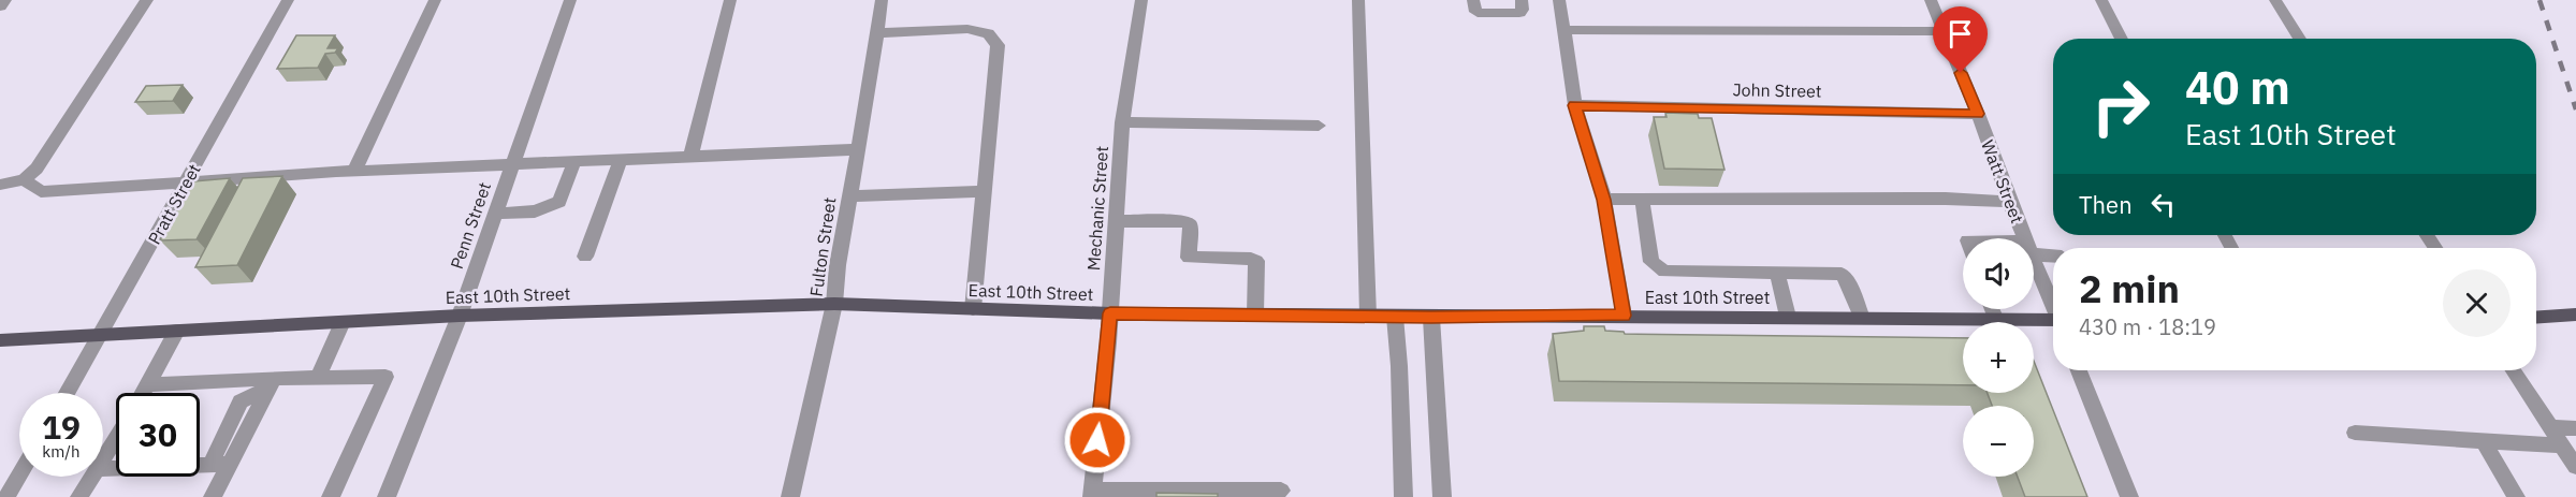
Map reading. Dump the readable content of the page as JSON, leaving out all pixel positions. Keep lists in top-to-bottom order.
{
  "streets": {
    "main road": ["East 10th Street"],
    "street": [
      "John Street",
      "Watt Street",
      "Pratt Street",
      "Mechanic Street",
      "Penn Street",
      "Fulton Street"
    ]
  },
  "crossings": [
    ["John Street", "Watt Street"],
    ["Pratt Street", "East 10th Street"],
    ["Mechanic Street", "East 10th Street"],
    ["Penn Street", "East 10th Street"],
    ["Fulton Street", "East 10th Street"]
  ],
  "page": {
    "turn": ["40 m", "East 10th Street"],
    "then": "Then",
    "map_buttons": ["+", "−"],
    "heading": ["2 min", "430 m · 18:19"],
    "speed": "19 km/h",
    "limit": "30"
  }
}
